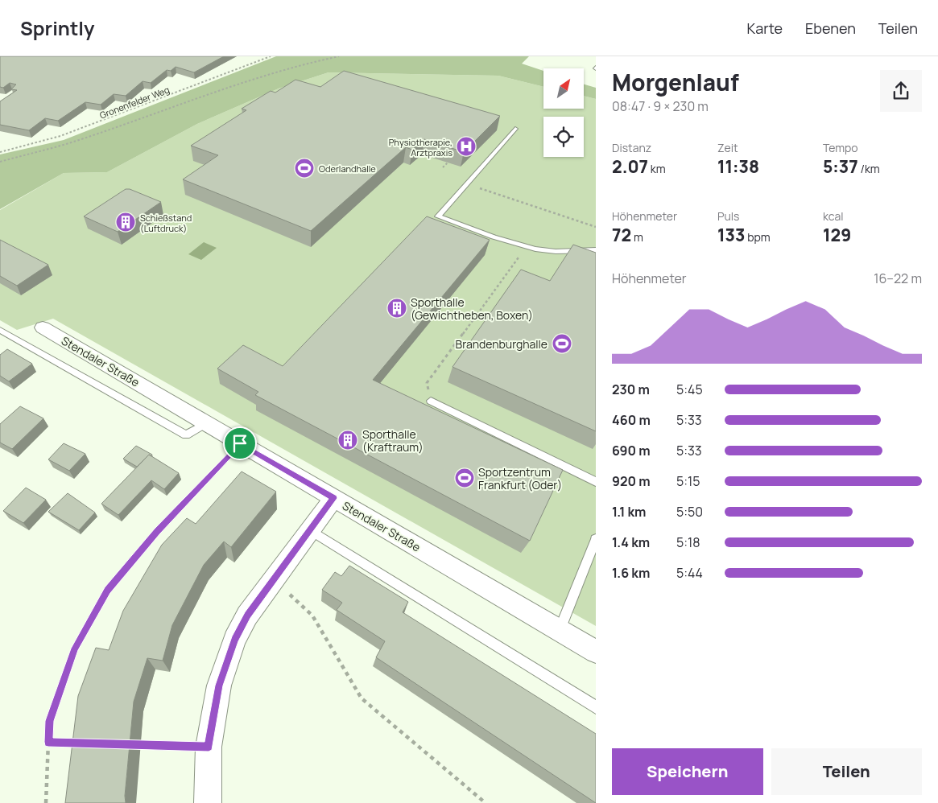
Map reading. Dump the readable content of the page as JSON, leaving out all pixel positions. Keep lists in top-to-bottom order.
{
  "streets": {
    "street": ["Stendaler Straße"],
    "path": ["Gronenfelder Weg"]
  },
  "places": {
    "hospital": ["Physiotherapie, Arztpraxis"],
    "sports": ["Oderlandhalle", "Brandenburghalle", "Sportzentrum Frankfurt (Oder)"],
    "building": ["Schießstand (Luftdruck)", "Sporthalle (Gewichtheben, Boxen)", "Sporthalle (Kraftraum)"]
  },
  "north": "top right",
  "page": {
    "header": "Sprintly",
    "nav": ["Karte", "Ebenen", "Teilen"],
    "heading": ["Morgenlauf", "08:47 · 9 × 230 m"],
    "stats": [
      ["Distanz", "2.07 km"],
      ["Zeit", "11:38"],
      ["Tempo", "5:37 /km"],
      ["Höhenmeter", "72 m"],
      ["Puls", "133 bpm"],
      ["kcal", "129"]
    ],
    "chart": ["Höhenmeter", "16–22 m"],
    "list": [
      {
        "name": "230 m",
        "note": "5:45"
      },
      {
        "name": "460 m",
        "note": "5:33"
      },
      {
        "name": "690 m",
        "note": "5:33"
      },
      {
        "name": "920 m",
        "note": "5:15"
      },
      {
        "name": "1.1 km",
        "note": "5:50"
      },
      {
        "name": "1.4 km",
        "note": "5:18"
      },
      {
        "name": "1.6 km",
        "note": "5:44"
      }
    ],
    "buttons": ["Speichern", "Teilen"]
  }
}
